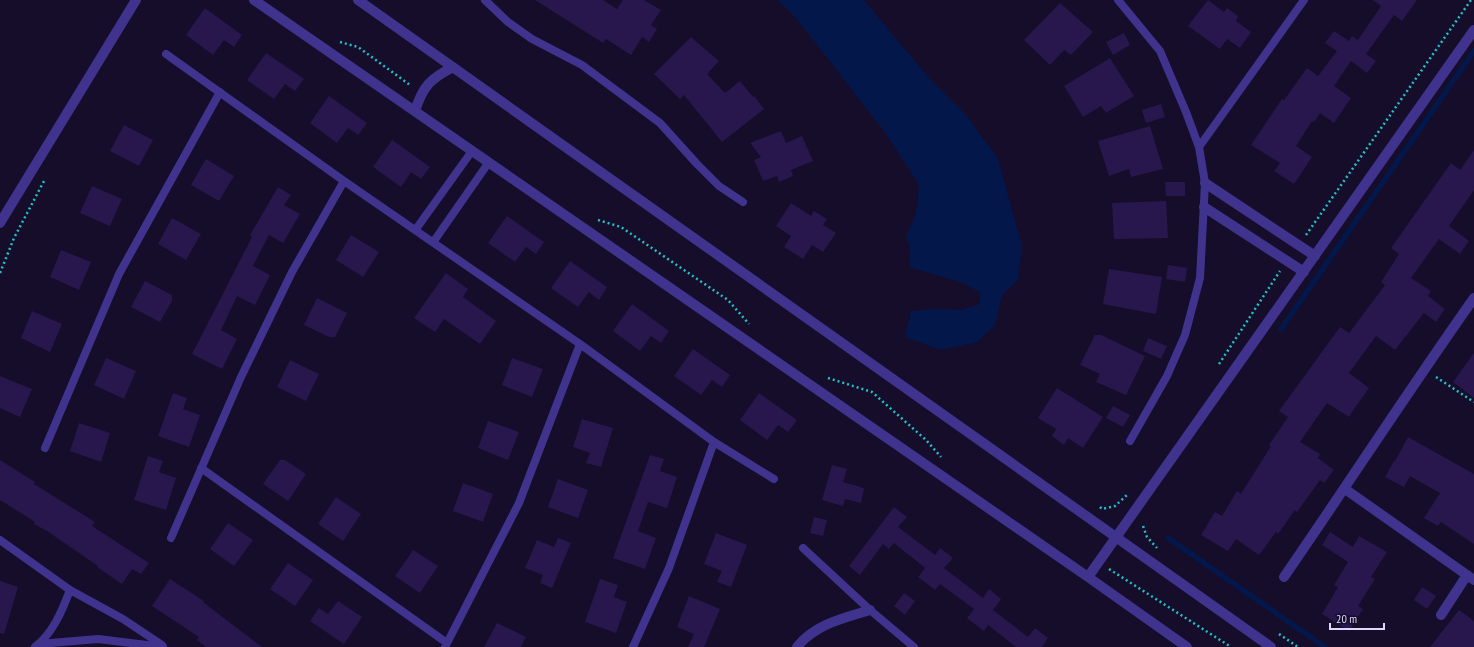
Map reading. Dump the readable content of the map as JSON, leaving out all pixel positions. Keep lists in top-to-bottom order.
{
  "scale_bar": "20 m"
}
